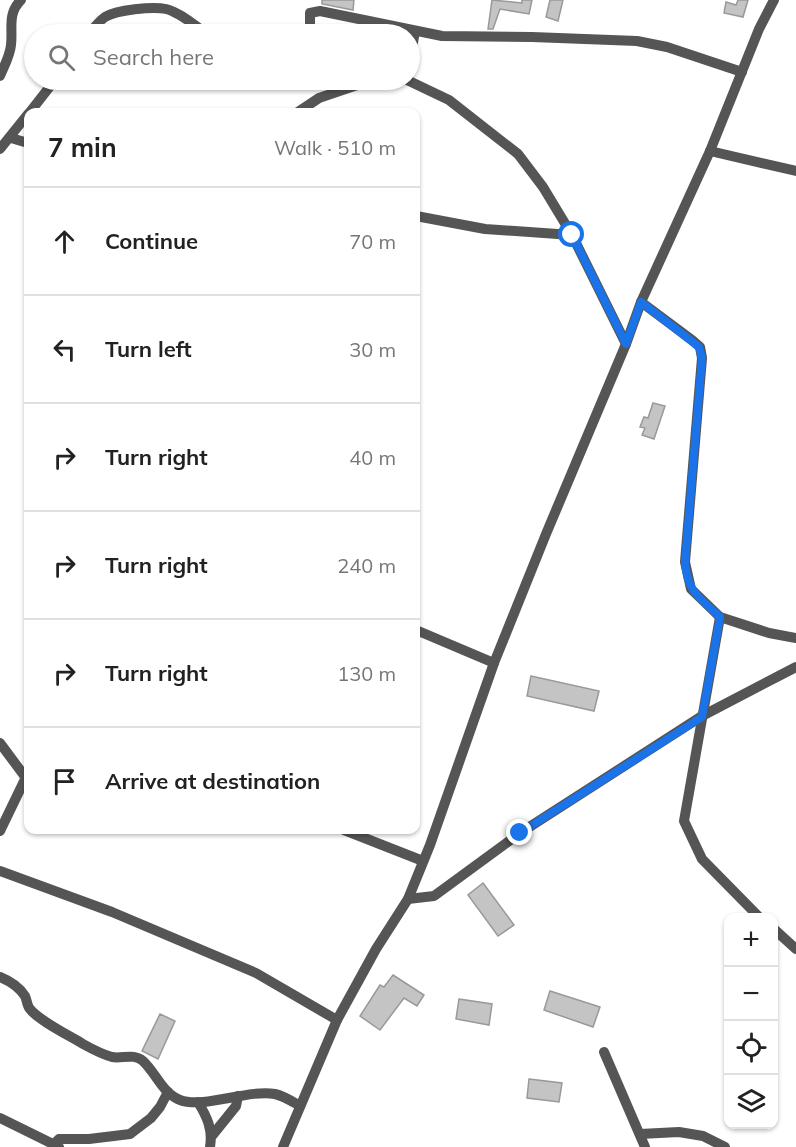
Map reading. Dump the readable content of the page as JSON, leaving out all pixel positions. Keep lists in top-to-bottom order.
{
  "page": {
    "search": "Search here",
    "heading": ["7 min", "Walk · 510 m"],
    "list": [
      ["Continue", "70 m"],
      ["Turn left", "30 m"],
      ["Turn right", "40 m"],
      ["Turn right", "240 m"],
      ["Turn right", "130 m"],
      "Arrive at destination"
    ],
    "map_buttons": ["+", "−"]
  }
}
